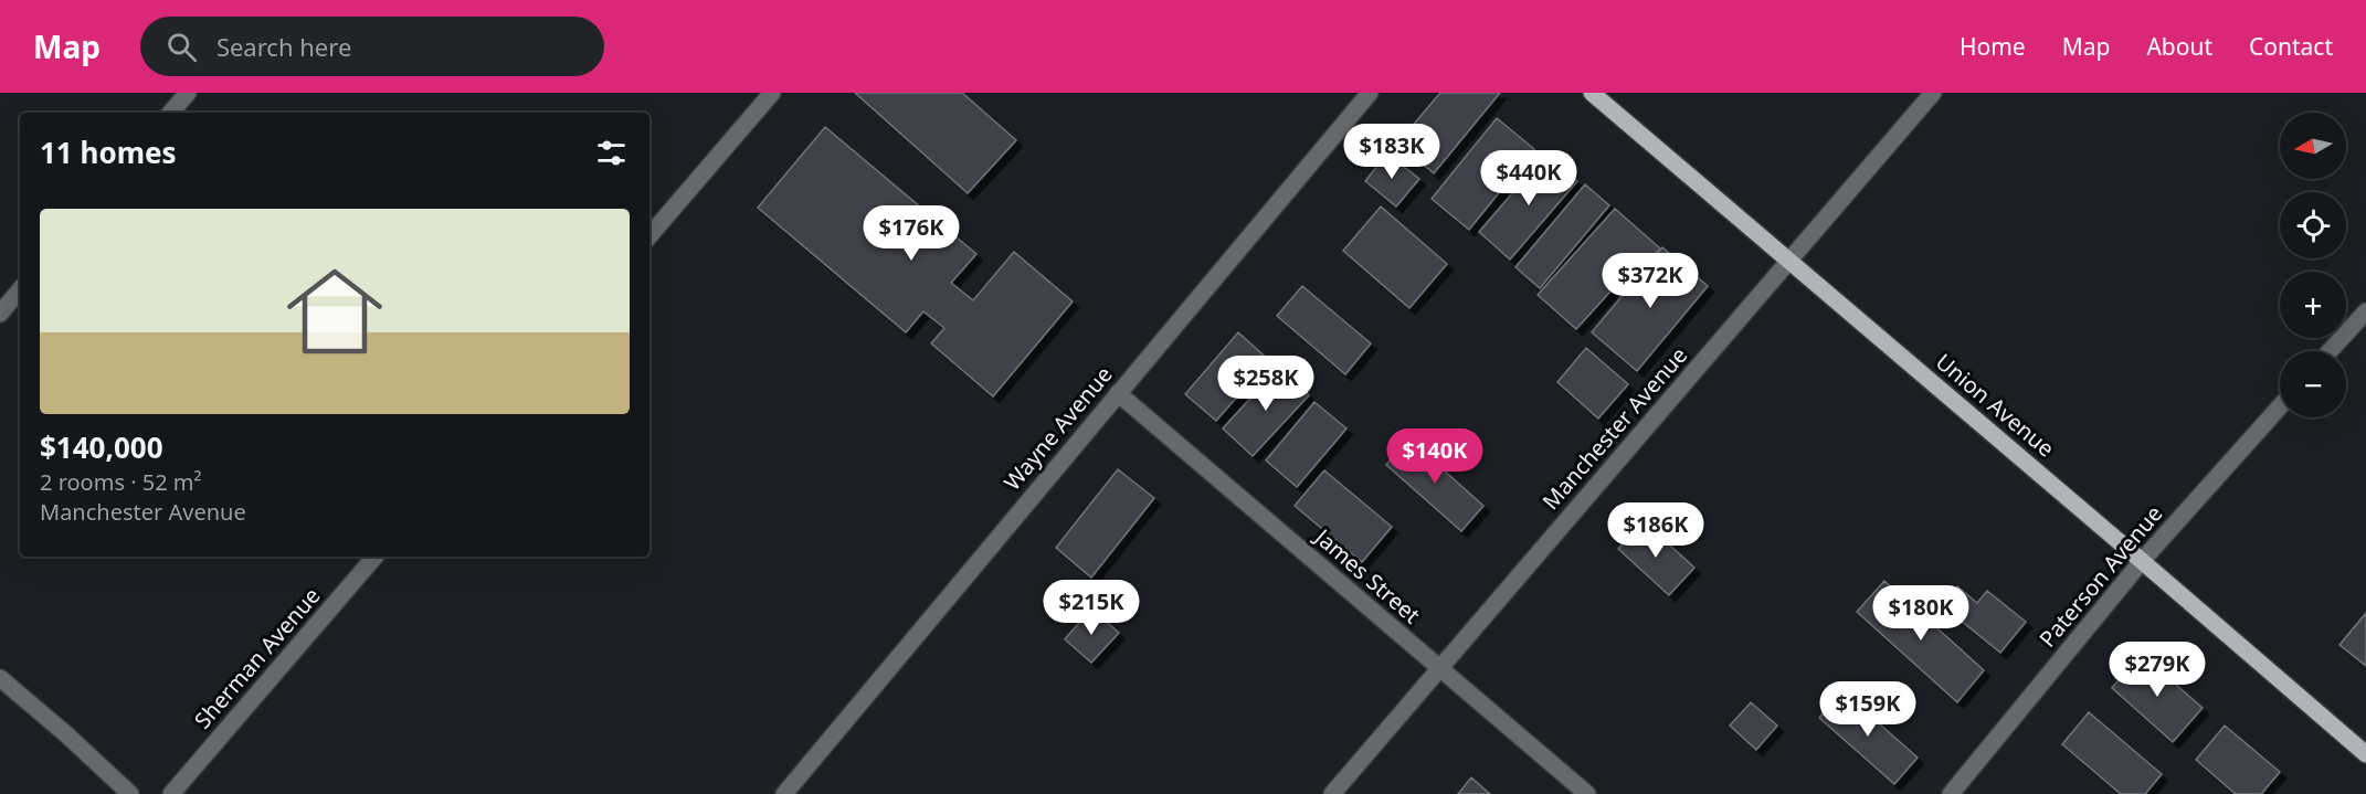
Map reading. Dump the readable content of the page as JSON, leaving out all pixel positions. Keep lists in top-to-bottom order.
{
  "streets": {
    "main road": ["Union Avenue"],
    "street": [
      "Wayne Avenue",
      "Manchester Avenue",
      "James Street",
      "Paterson Avenue",
      "Sherman Avenue"
    ]
  },
  "crossings": [
    ["Union Avenue", "Manchester Avenue"],
    ["Union Avenue", "Paterson Avenue"],
    ["Wayne Avenue", "James Street"],
    ["Manchester Avenue", "James Street"]
  ],
  "north": "left",
  "page": {
    "header": "Map",
    "search": "Search here",
    "nav": [
      "Home",
      "Map",
      "About",
      "Contact"
    ],
    "map_buttons": ["+", "−"],
    "heading": "11 homes",
    "price": [
      "$183K",
      "$440K",
      "$176K",
      "$372K",
      "$258K",
      "$140K",
      "$186K",
      "$215K",
      "$180K",
      "$279K",
      "$159K"
    ],
    "list": [
      {
        "name": "$140,000",
        "note": "2 rooms · 52 m² · Manchester Avenue"
      }
    ]
  }
}
